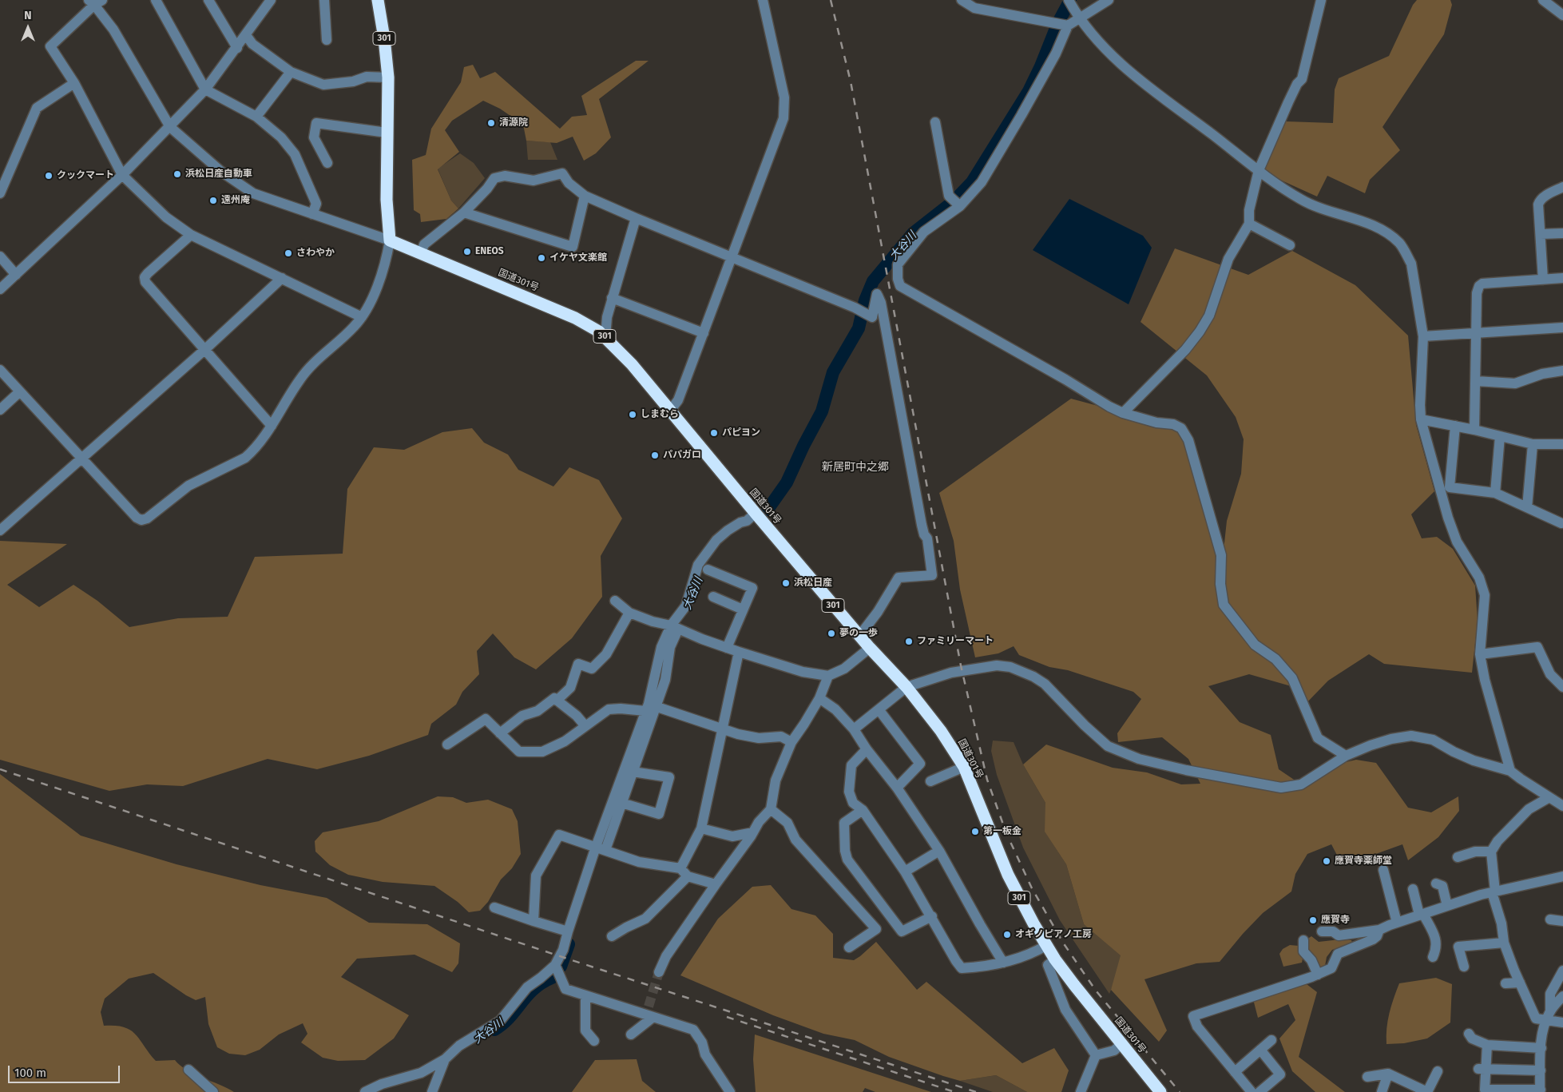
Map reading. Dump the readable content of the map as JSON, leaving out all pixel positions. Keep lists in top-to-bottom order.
{
  "streets": {
    "highway": ["301", "国道301号"]
  },
  "crossings": [
    ["301", "国道301号"]
  ],
  "districts": ["新居町中之郷"],
  "water": ["大谷川"],
  "places": [
    "清源院",
    "浜松日産自動車",
    "クックマート",
    "遠州庵",
    "ENEOS",
    "さわやか",
    "イケヤ文楽館",
    "しまむら",
    "パピヨン",
    "パパガロ",
    "浜松日産",
    "夢の一歩",
    "ファミリーマート",
    "第一板金",
    "應賀寺薬師堂",
    "應賀寺",
    "オギノピアノ工房"
  ],
  "scale_bar": "100 m",
  "north": "top"
}
